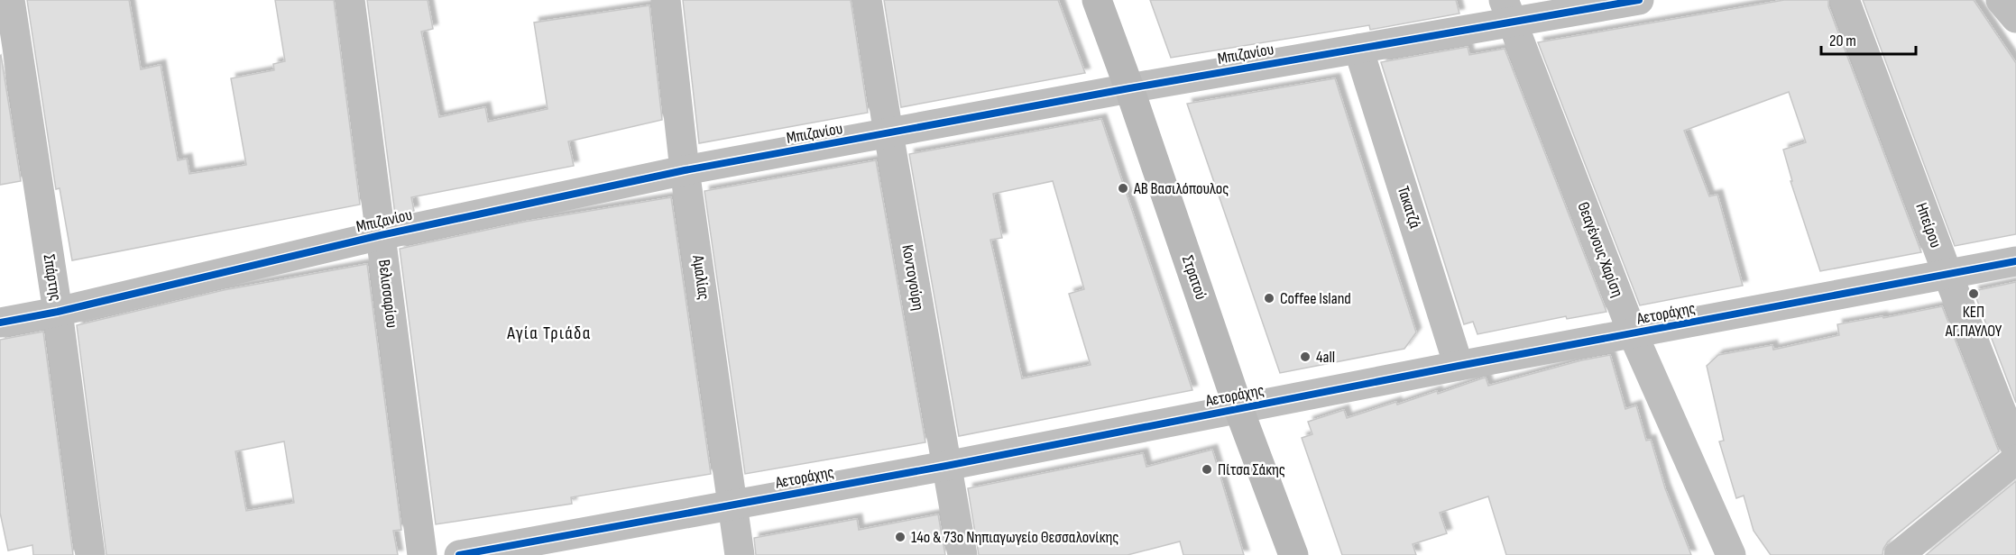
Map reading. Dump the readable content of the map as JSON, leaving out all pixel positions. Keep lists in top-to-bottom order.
{
  "streets": {
    "main road": ["Στρατού"],
    "street": [
      "Μπιζανίου",
      "Τακατζά",
      "Ηπείρου",
      "Θεαγένους Χαρίση",
      "Σπάρτης",
      "Αμαλίας",
      "Κοντογούρη",
      "Βελισσαρίου",
      "Αετοράχης"
    ]
  },
  "crossings": [
    ["Μπιζανίου", "Τακατζά"],
    ["Μπιζανίου", "Θεαγένους Χαρίση"],
    ["Μπιζανίου", "Σπάρτης"],
    ["Μπιζανίου", "Αμαλίας"],
    ["Μπιζανίου", "Κοντογούρη"],
    ["Μπιζανίου", "Στρατού"],
    ["Μπιζανίου", "Βελισσαρίου"],
    ["Τακατζά", "Αετοράχης"],
    ["Ηπείρου", "Αετοράχης"],
    ["Θεαγένους Χαρίση", "Αετοράχης"],
    ["Αμαλίας", "Αετοράχης"],
    ["Κοντογούρη", "Αετοράχης"],
    ["Στρατού", "Αετοράχης"]
  ],
  "districts": ["Αγία Τριάδα"],
  "places": [
    "ΑΒ Βασιλόπουλος",
    "ΚΕΠ ΑΓ.ΠΑΥΛΟΥ",
    "Coffee Island",
    "4all",
    "Πίτσα Σάκης",
    "14ο & 73ο Νηπιαγωγείο Θεσσαλονίκης"
  ],
  "scale_bar": "20 m"
}
